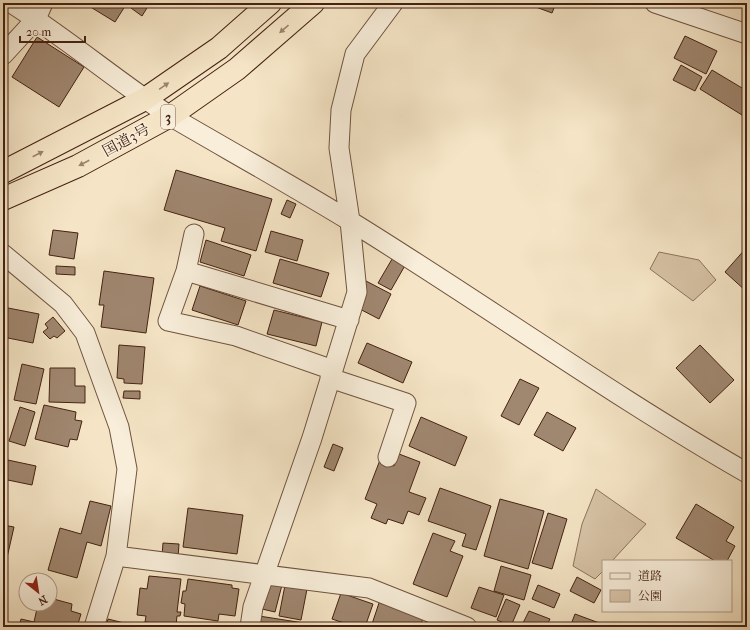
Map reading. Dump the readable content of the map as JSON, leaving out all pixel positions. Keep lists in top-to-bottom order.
{
  "streets": {
    "highway": ["3", "国道3号"]
  },
  "legend": ["道路", "公園"],
  "scale_bar": "20 m",
  "north": "bottom right"
}
